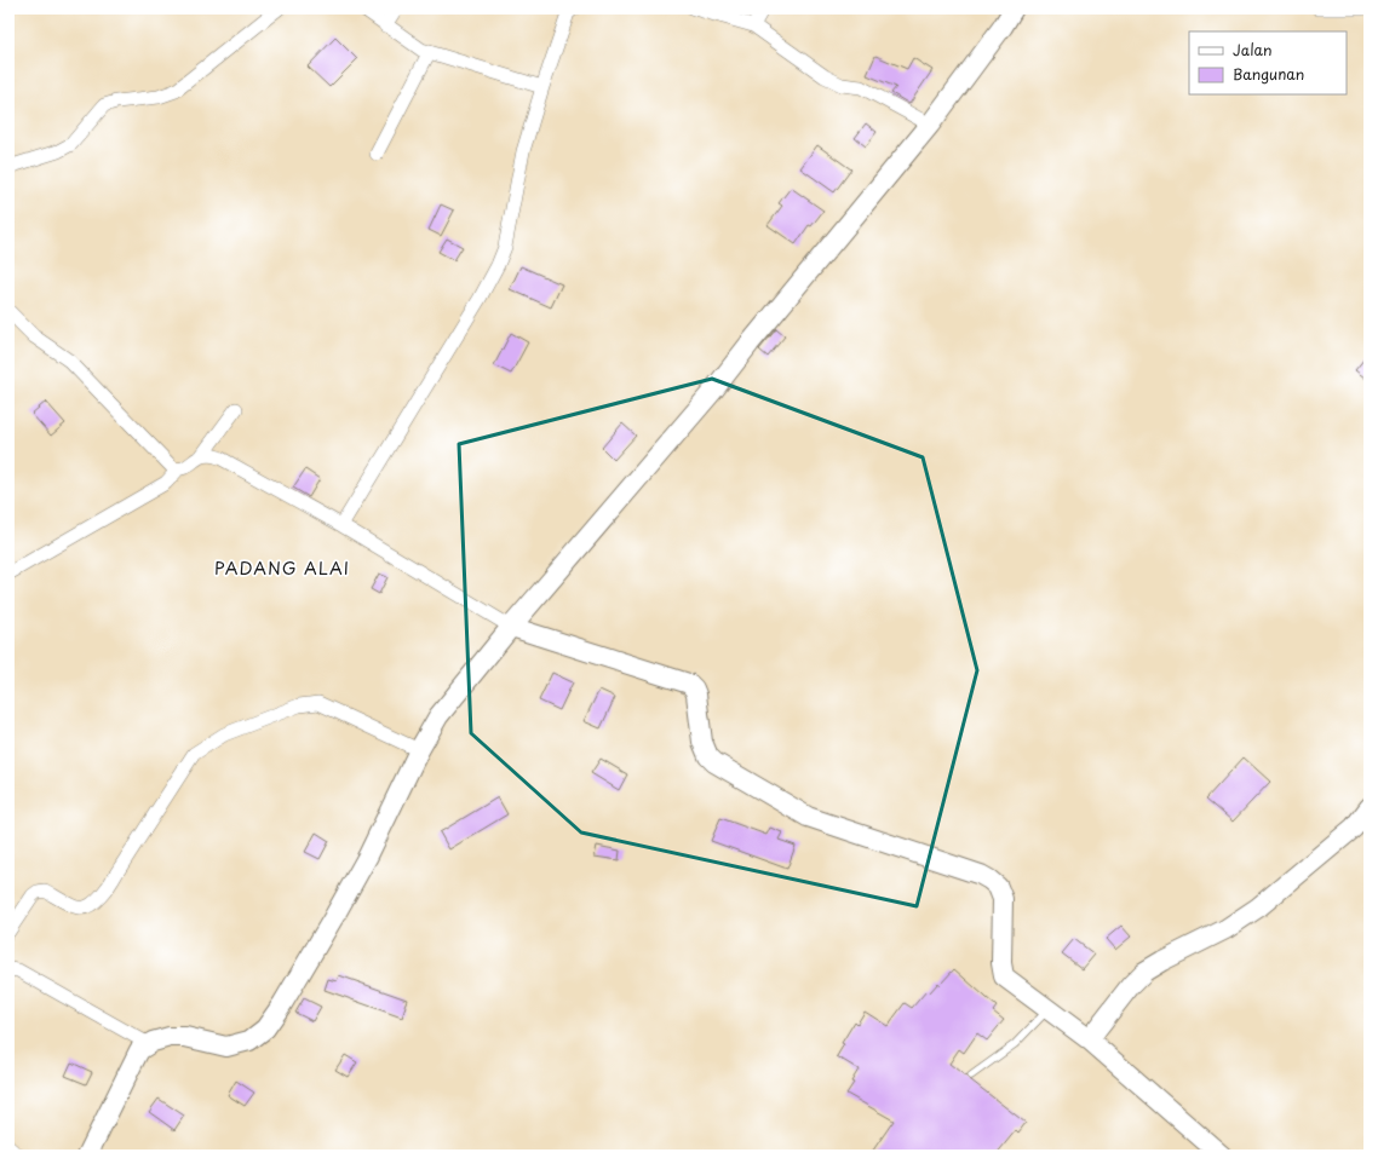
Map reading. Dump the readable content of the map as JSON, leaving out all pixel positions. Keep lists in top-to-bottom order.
{
  "districts": ["PADANG ALAI"],
  "legend": ["Jalan", "Bangunan"]
}
